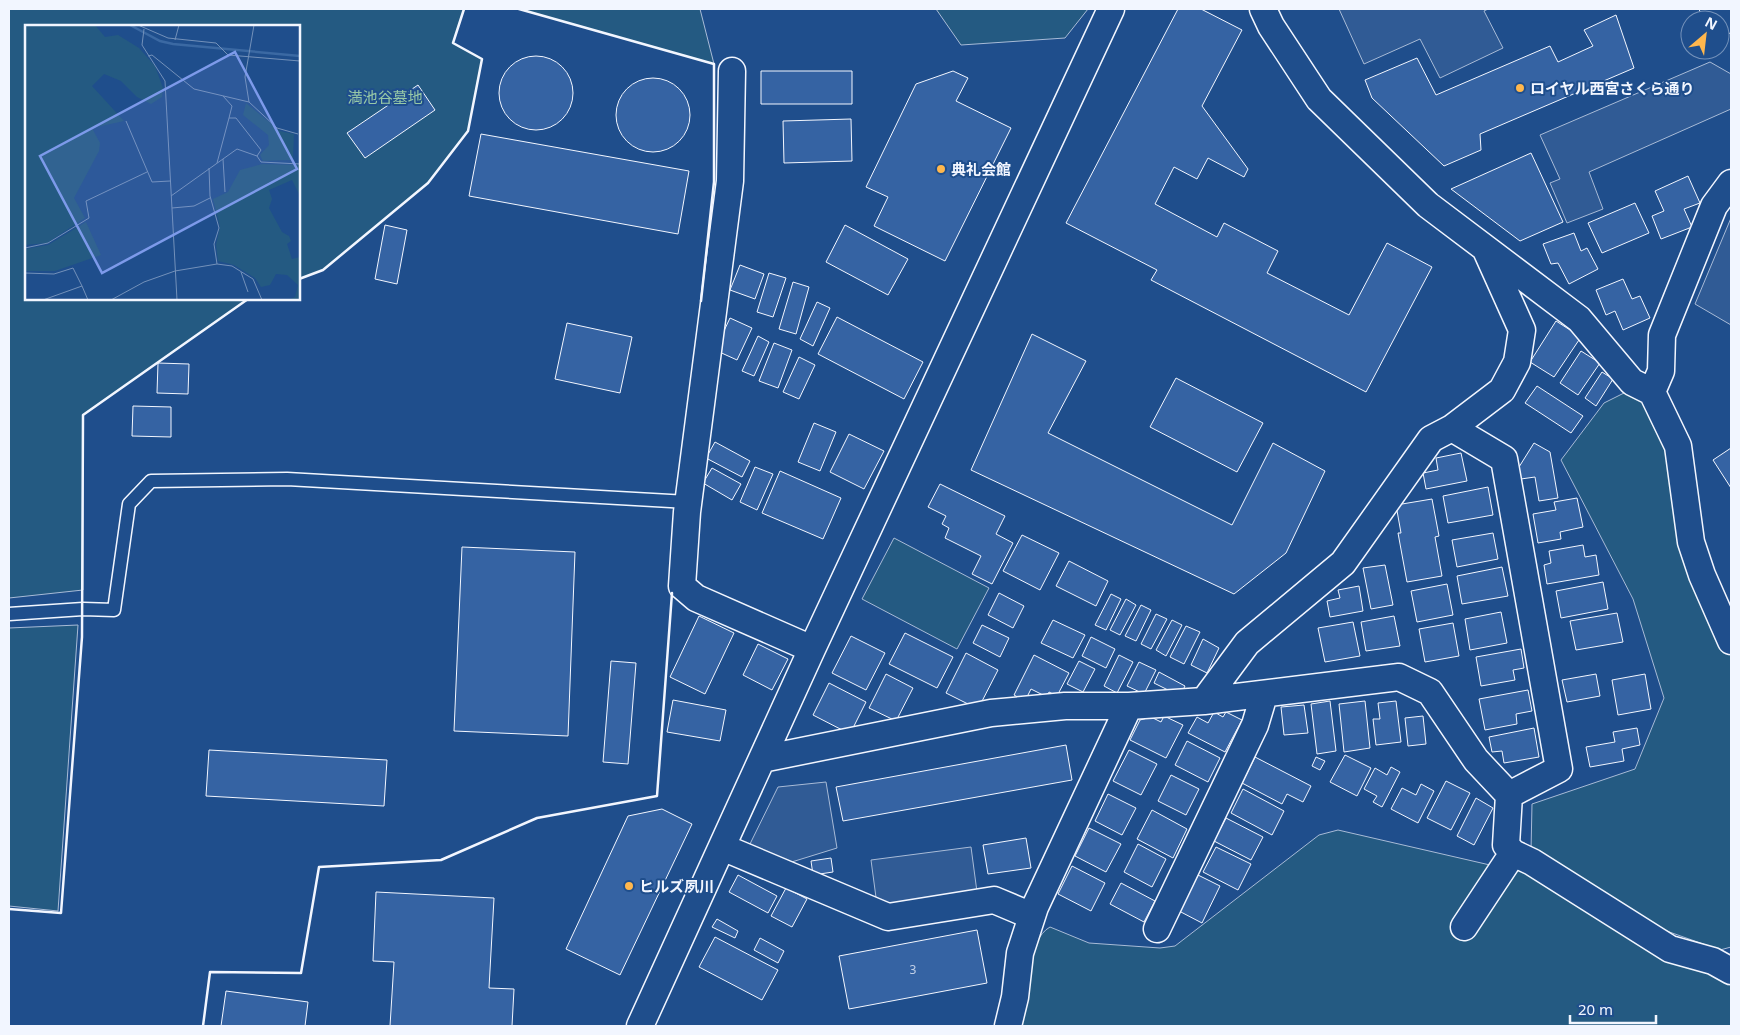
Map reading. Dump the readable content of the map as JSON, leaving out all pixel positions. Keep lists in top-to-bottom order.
{
  "parks": ["満池谷墓地"],
  "places": ["ロイヤル西宮さくら通り", "典礼会館", "ヒルズ夙川"],
  "house_numbers": ["3"],
  "scale_bar": "20 m",
  "north": "top right"
}
